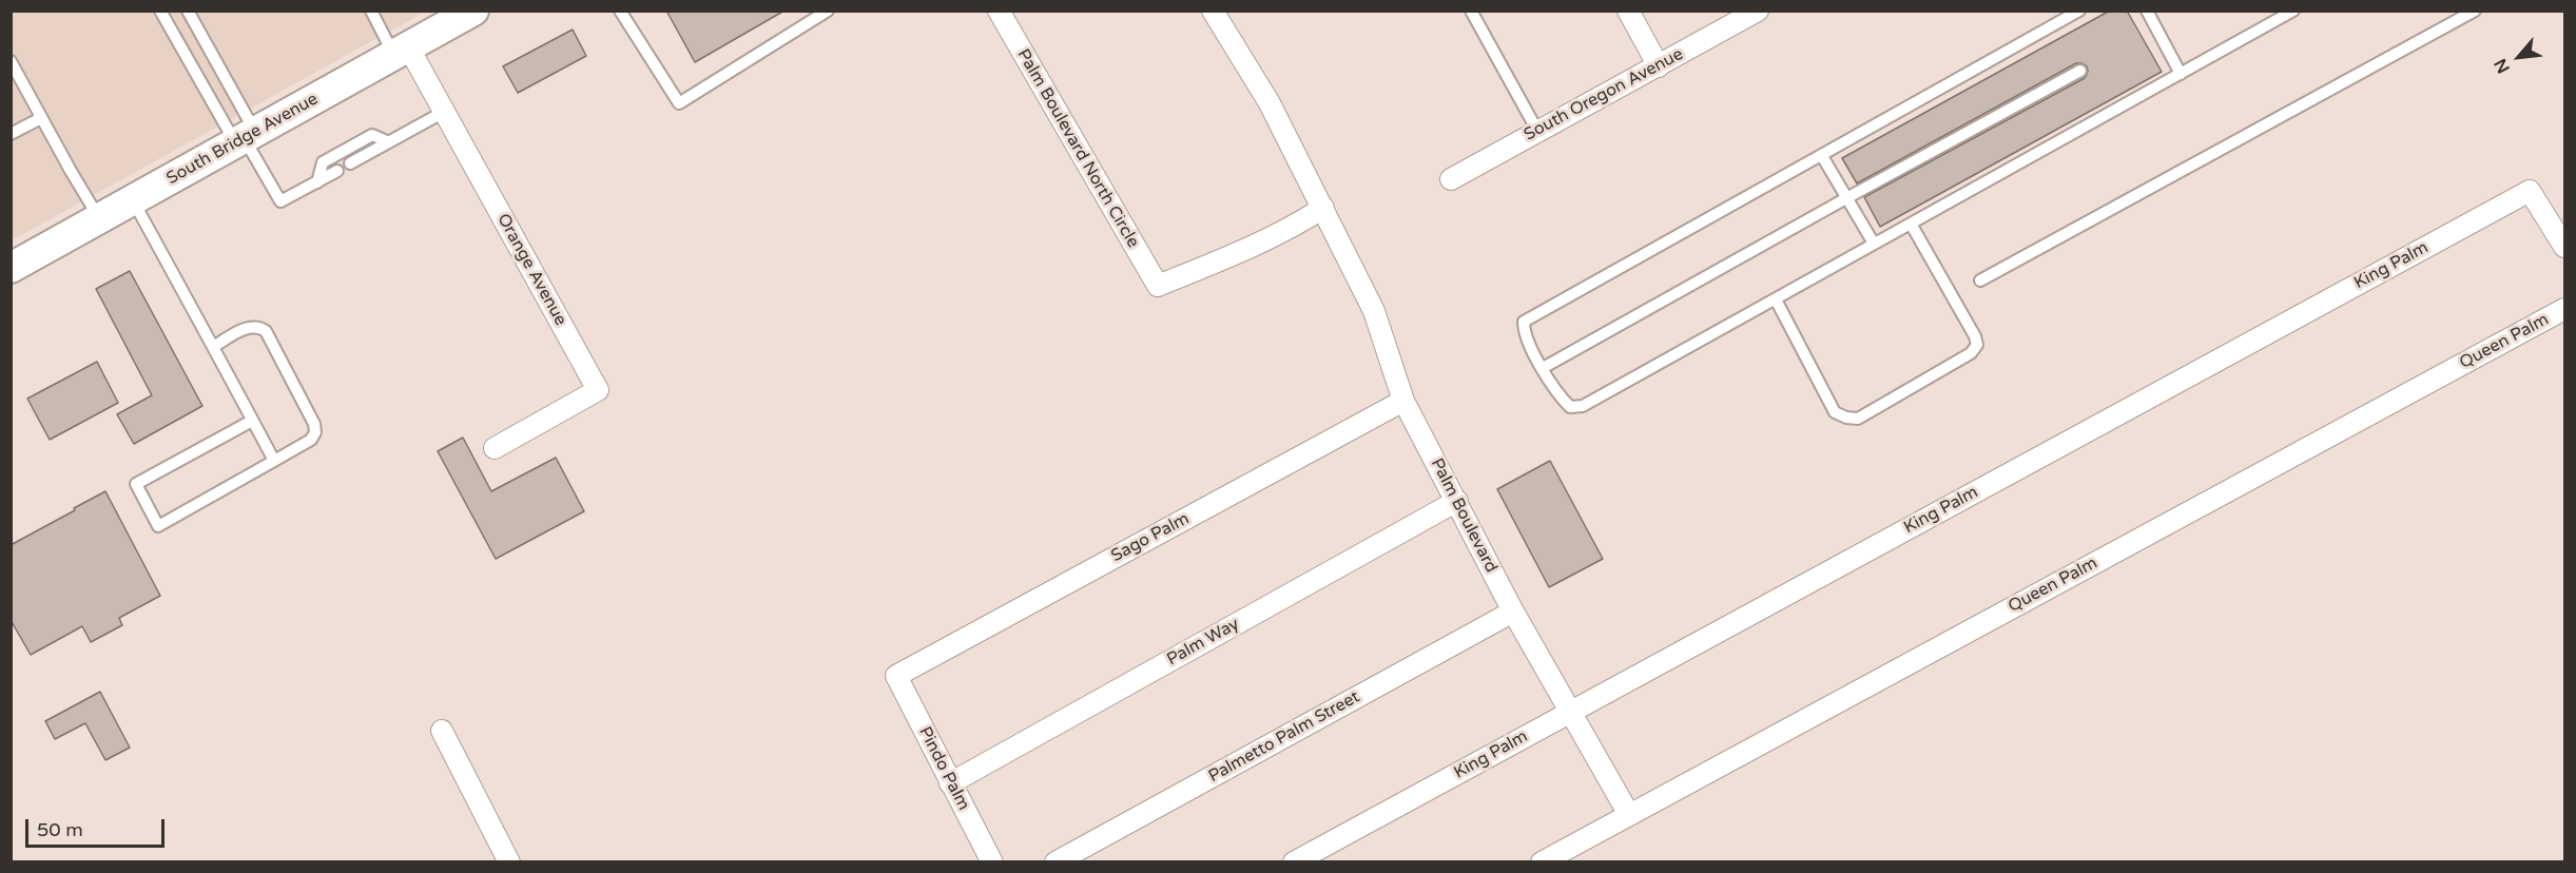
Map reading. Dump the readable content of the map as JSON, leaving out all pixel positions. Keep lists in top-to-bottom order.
{
  "streets": {
    "street": [
      "South Oregon Avenue",
      "South Bridge Avenue",
      "Palm Boulevard North Circle",
      "King Palm",
      "Orange Avenue",
      "Queen Palm",
      "Palm Boulevard",
      "Sago Palm",
      "Palm Way",
      "Palmetto Palm Street",
      "Pindo Palm"
    ]
  },
  "crossings": [
    ["South Bridge Avenue", "Orange Avenue"],
    ["Palm Boulevard North Circle", "Palm Boulevard"],
    ["King Palm", "Palm Boulevard"],
    ["Queen Palm", "Palm Boulevard"],
    ["Palm Boulevard", "Sago Palm"],
    ["Palm Boulevard", "Palm Way"],
    ["Palm Boulevard", "Palmetto Palm Street"],
    ["Sago Palm", "Pindo Palm"],
    ["Palm Way", "Pindo Palm"]
  ],
  "scale_bar": "50 m",
  "north": "bottom left"
}
